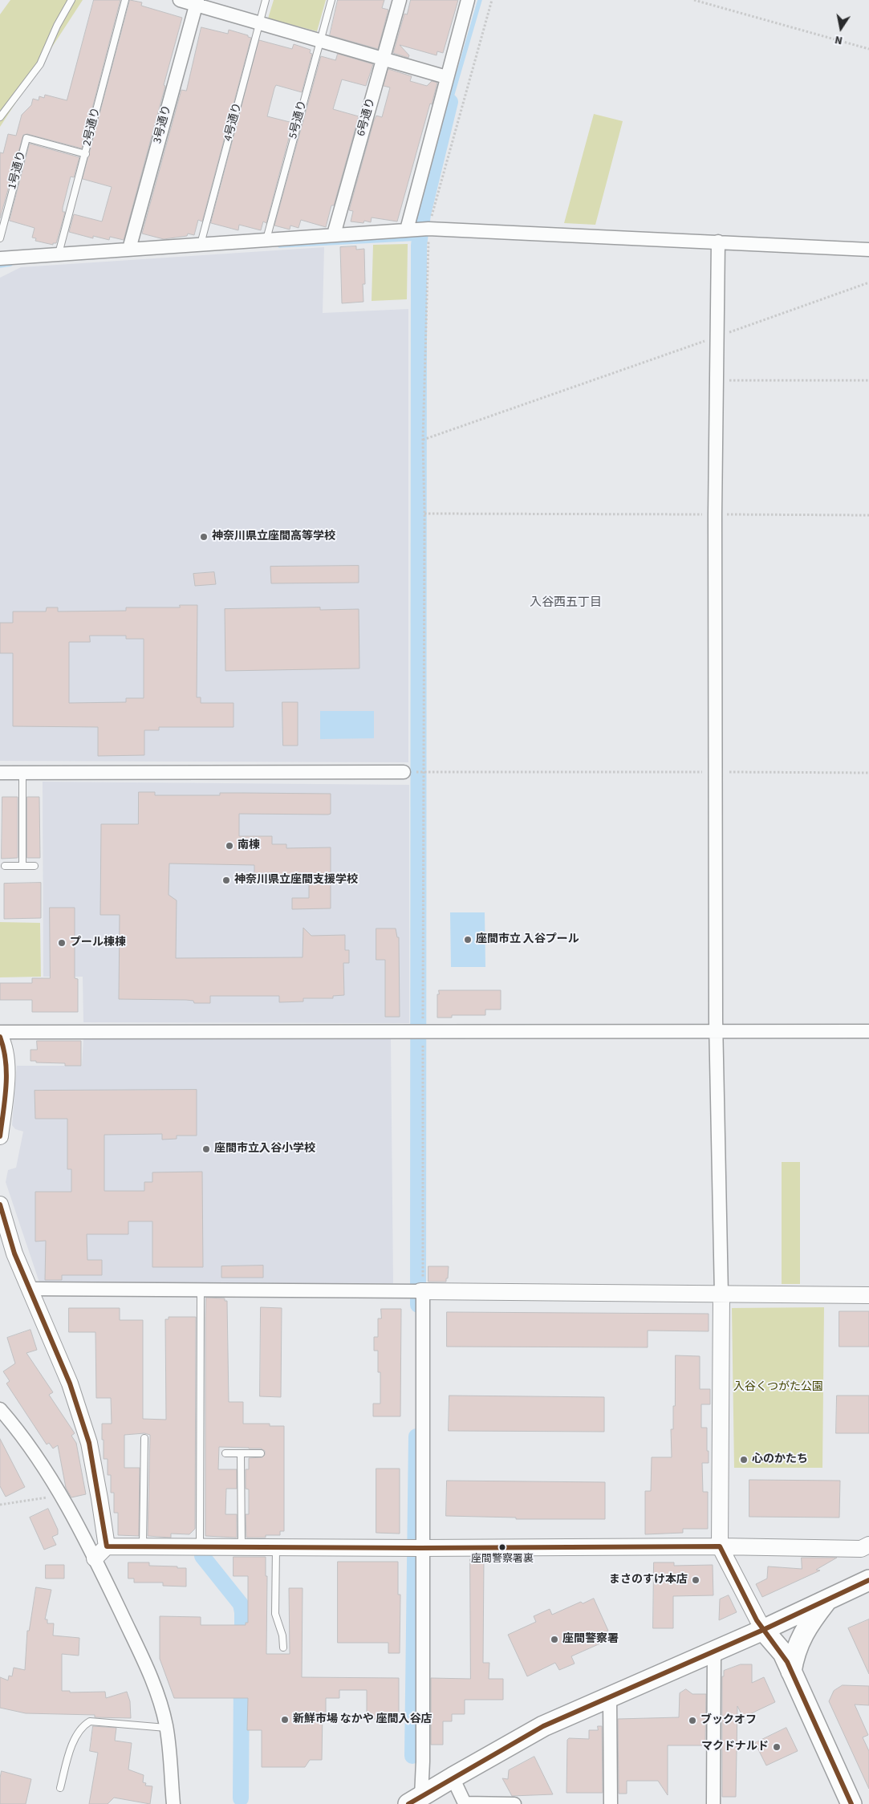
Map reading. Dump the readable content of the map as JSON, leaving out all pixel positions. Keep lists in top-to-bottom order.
{
  "streets": {
    "street": ["6号通り", "3号通り"],
    "lane": [
      "5号通り",
      "4号通り",
      "2号通り",
      "1号通り"
    ]
  },
  "crossings": [
    ["2号通り", "1号通り"]
  ],
  "districts": ["入谷西五丁目"],
  "parks": ["入谷くつがた公園"],
  "places": [
    "神奈川県立座間高等学校",
    "南棟",
    "神奈川県立座間支援学校",
    "座間市立 入谷プール",
    "プール棟棟",
    "座間市立入谷小学校",
    "心のかたち",
    "座間警察署裏",
    "まさのすけ本店",
    "座間警察署",
    "新鮮市場 なかや 座間入谷店",
    "ブックオフ",
    "マクドナルド"
  ],
  "north": "bottom"
}
